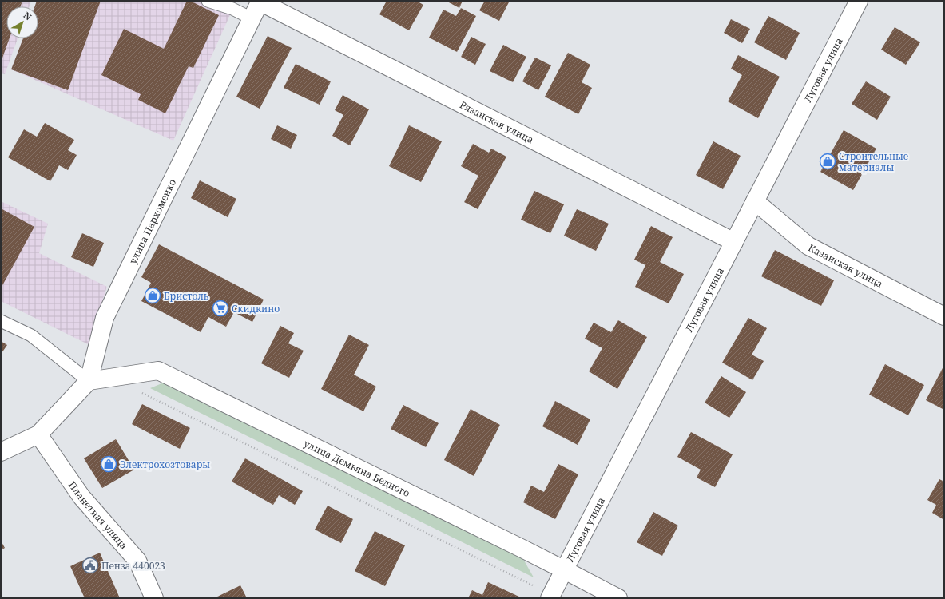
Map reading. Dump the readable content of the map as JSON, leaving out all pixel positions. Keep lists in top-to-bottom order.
{
  "streets": {
    "street": [
      "Луговая улица",
      "Рязанская улица",
      "улица Пархоменко",
      "Казанская улица",
      "улица Демьяна Бедного",
      "Планетная улица"
    ]
  },
  "crossings": [
    ["Луговая улица", "Рязанская улица"],
    ["Луговая улица", "Казанская улица"],
    ["Луговая улица", "улица Демьяна Бедного"],
    ["Рязанская улица", "улица Пархоменко"],
    ["улица Пархоменко", "улица Демьяна Бедного"],
    ["улица Пархоменко", "Планетная улица"]
  ],
  "places": {
    "shop": ["Строительные материалы", "Бристоль", "Электрохозтовары"],
    "supermarket": ["Скидкино"],
    "public building": ["Пенза 440023"]
  },
  "north": "top right"
}
